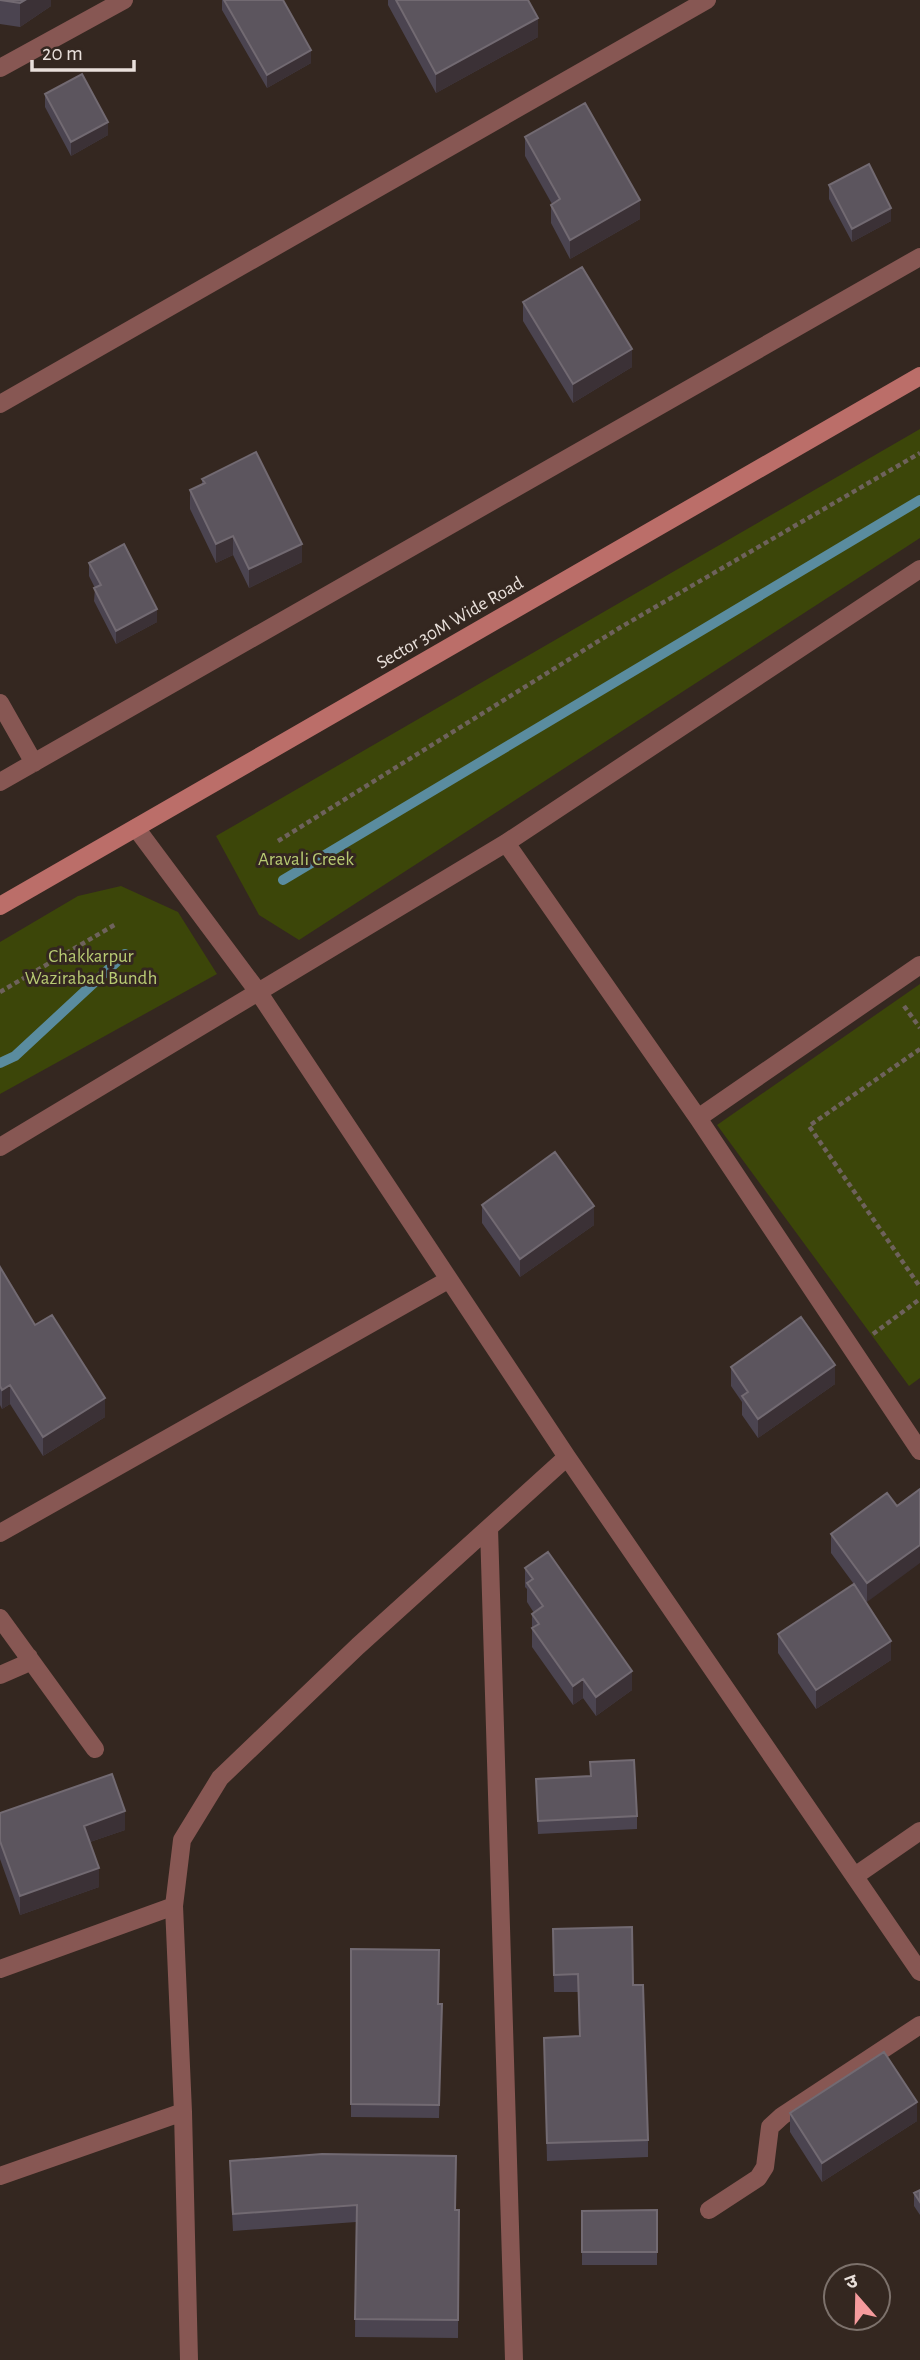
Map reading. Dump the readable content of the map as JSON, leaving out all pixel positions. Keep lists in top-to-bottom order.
{
  "streets": {
    "main road": ["Sector 30M Wide Road"]
  },
  "parks": ["Aravali Creek", "Chakkarpur Wazirabad Bundh"],
  "scale_bar": "20 m",
  "north": "top"
}
